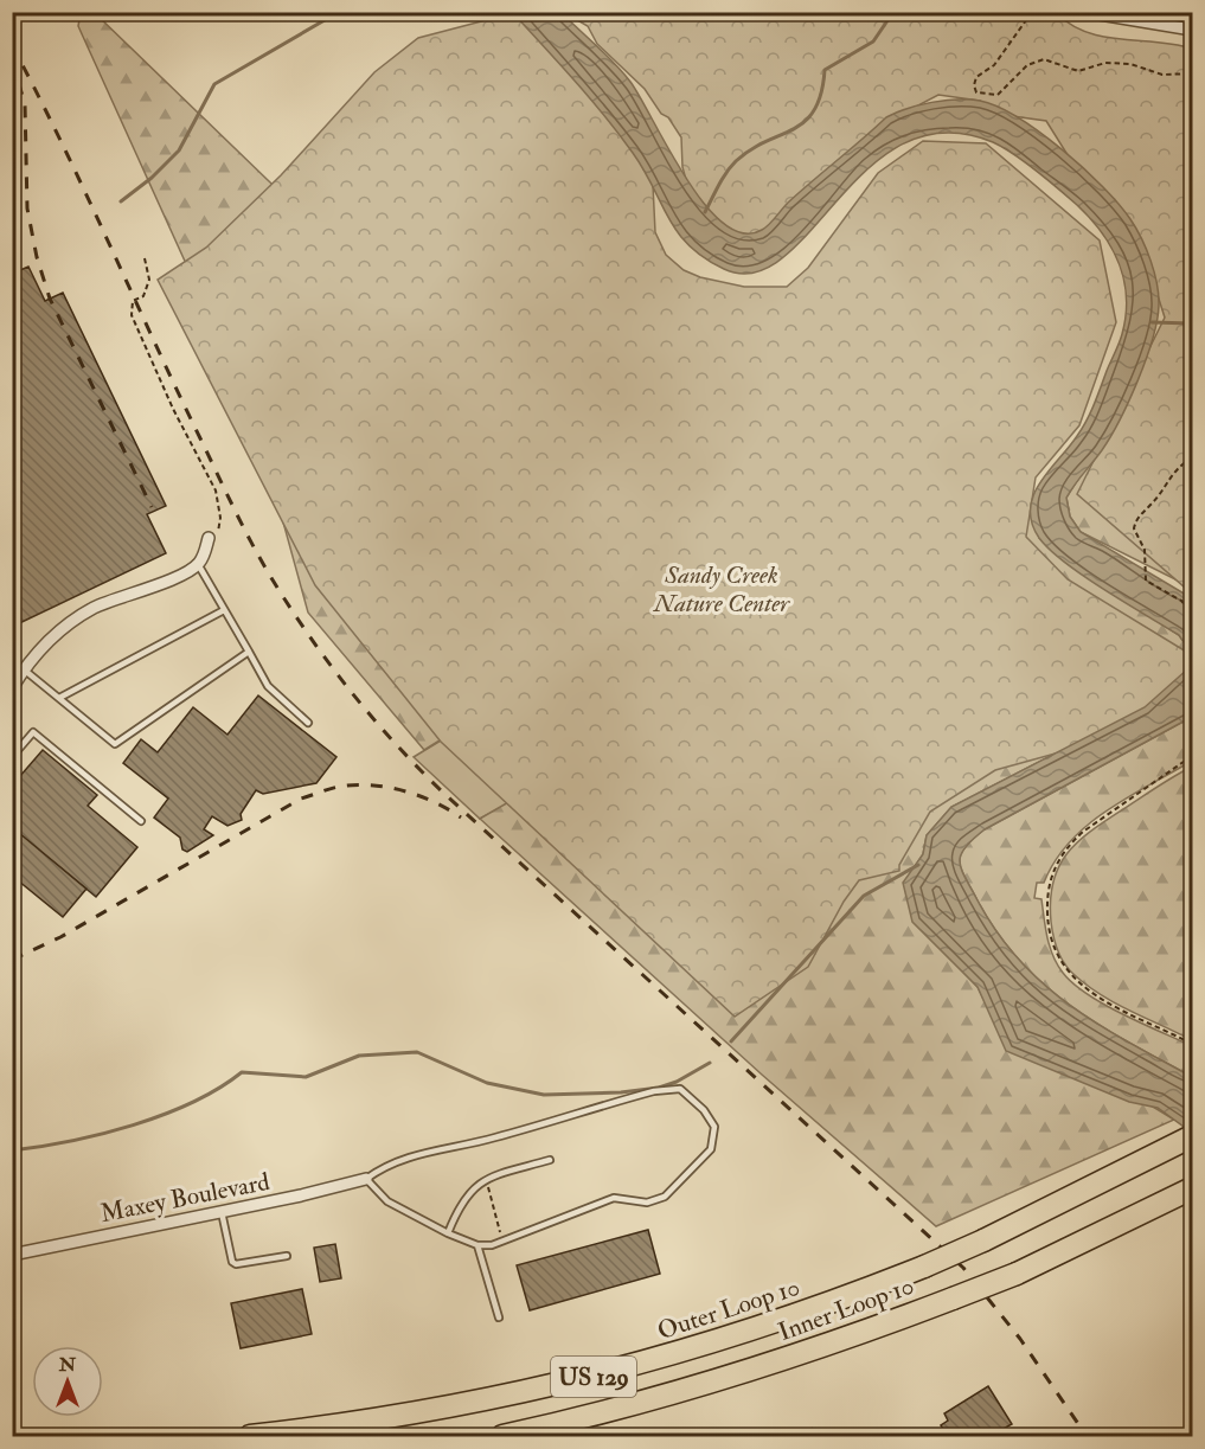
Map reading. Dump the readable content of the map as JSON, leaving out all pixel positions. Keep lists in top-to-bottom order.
{
  "streets": {
    "highway": ["Outer Loop 10", "Inner Loop 10", "US 129"],
    "street": ["Maxey Boulevard"]
  },
  "parks": ["Sandy Creek Nature Center"],
  "north": "top"
}
